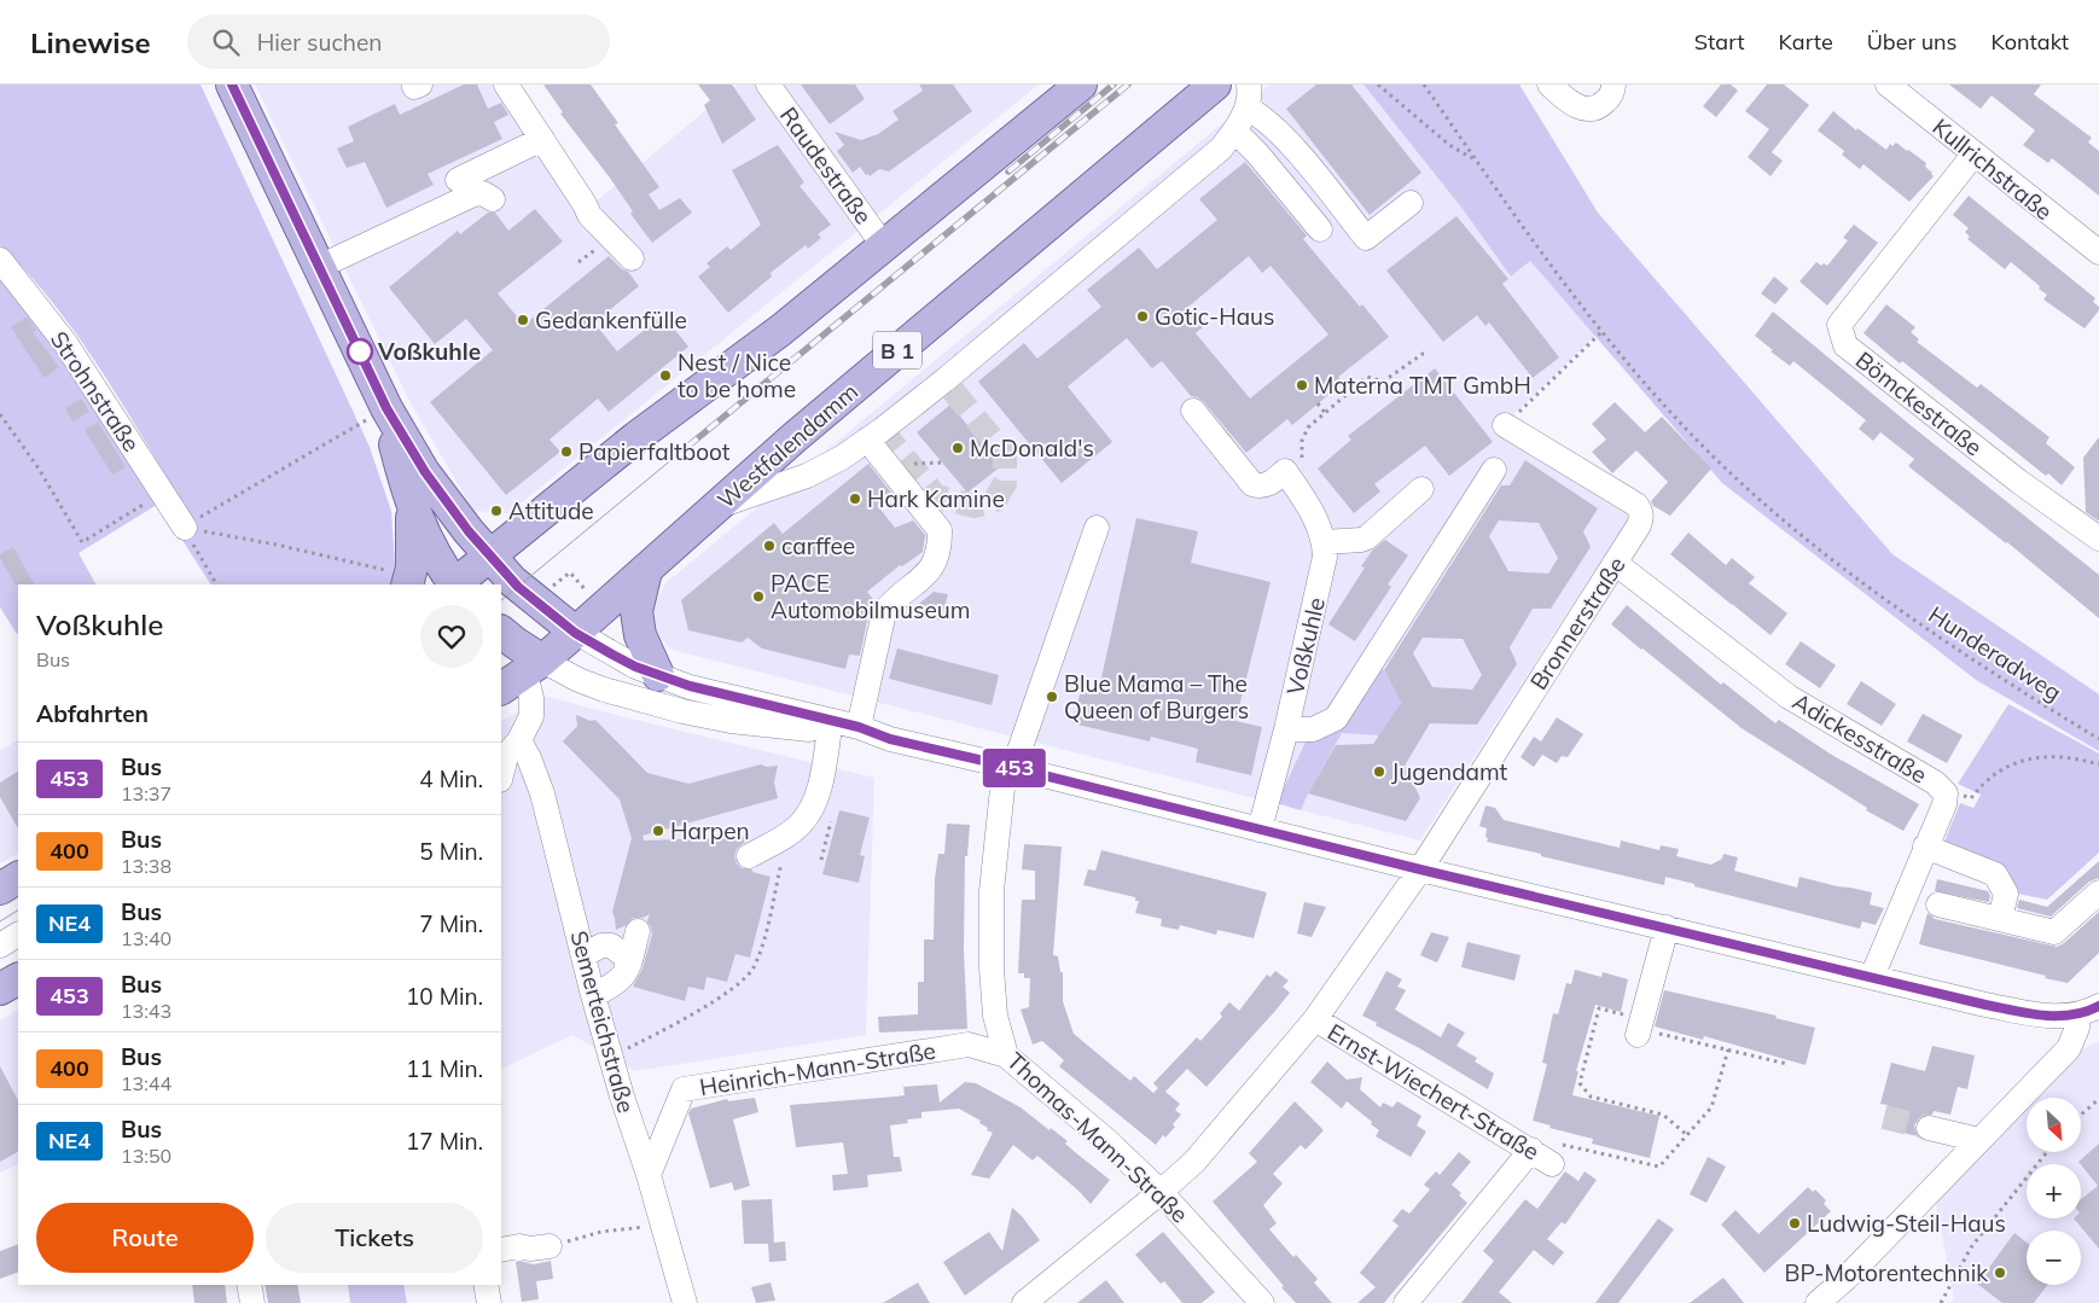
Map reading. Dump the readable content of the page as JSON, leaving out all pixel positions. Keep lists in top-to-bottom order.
{
  "streets": {
    "main road": ["B 1", "Westfalendamm"],
    "street": [
      "Raudestraße",
      "Kullrichstraße",
      "Strohnstraße",
      "Bömckestraße",
      "Bronnerstraße",
      "Voßkuhle",
      "Adickesstraße",
      "Semerteichstraße",
      "Heinrich-Mann-Straße",
      "Ernst-Wiechert-Straße",
      "Thomas-Mann-Straße"
    ],
    "path": ["Hunderadweg"]
  },
  "crossings": [
    ["Kullrichstraße", "Bömckestraße"],
    ["Bronnerstraße", "Adickesstraße"],
    ["Bronnerstraße", "Ernst-Wiechert-Straße"],
    ["Bronnerstraße", "Thomas-Mann-Straße"],
    ["Semerteichstraße", "Heinrich-Mann-Straße"],
    ["Heinrich-Mann-Straße", "Thomas-Mann-Straße"]
  ],
  "places": [
    "Gotic-Haus",
    "Gedankenfülle",
    "Voßkuhle",
    "Nest / Nice to be home",
    "Materna TMT GmbH",
    "McDonald's",
    "Papierfaltboot",
    "Hark Kamine",
    "Attitude",
    "carffee",
    "PACE Automobilmuseum",
    "Blue Mama – The Queen of Burgers",
    "Jugendamt",
    "Harpen",
    "Ludwig-Steil-Haus",
    "BP-Motorentechnik"
  ],
  "lines": ["bus line 453"],
  "north": "bottom right",
  "page": {
    "header": "Linewise",
    "search": "Hier suchen",
    "nav": [
      "Start",
      "Karte",
      "Über uns",
      "Kontakt"
    ],
    "on_map": "453",
    "heading": [
      ["Voßkuhle", "Bus"],
      "Abfahrten"
    ],
    "list": [
      {
        "mark": "453",
        "name": "Bus",
        "note": "13:37",
        "value": "4 Min."
      },
      {
        "mark": "400",
        "name": "Bus",
        "note": "13:38",
        "value": "5 Min."
      },
      {
        "mark": "NE4",
        "name": "Bus",
        "note": "13:40",
        "value": "7 Min."
      },
      {
        "mark": "453",
        "name": "Bus",
        "note": "13:43",
        "value": "10 Min."
      },
      {
        "mark": "400",
        "name": "Bus",
        "note": "13:44",
        "value": "11 Min."
      },
      {
        "mark": "NE4",
        "name": "Bus",
        "note": "13:50",
        "value": "17 Min."
      }
    ],
    "map_buttons": ["+", "−"],
    "buttons": ["Route", "Tickets"]
  }
}
